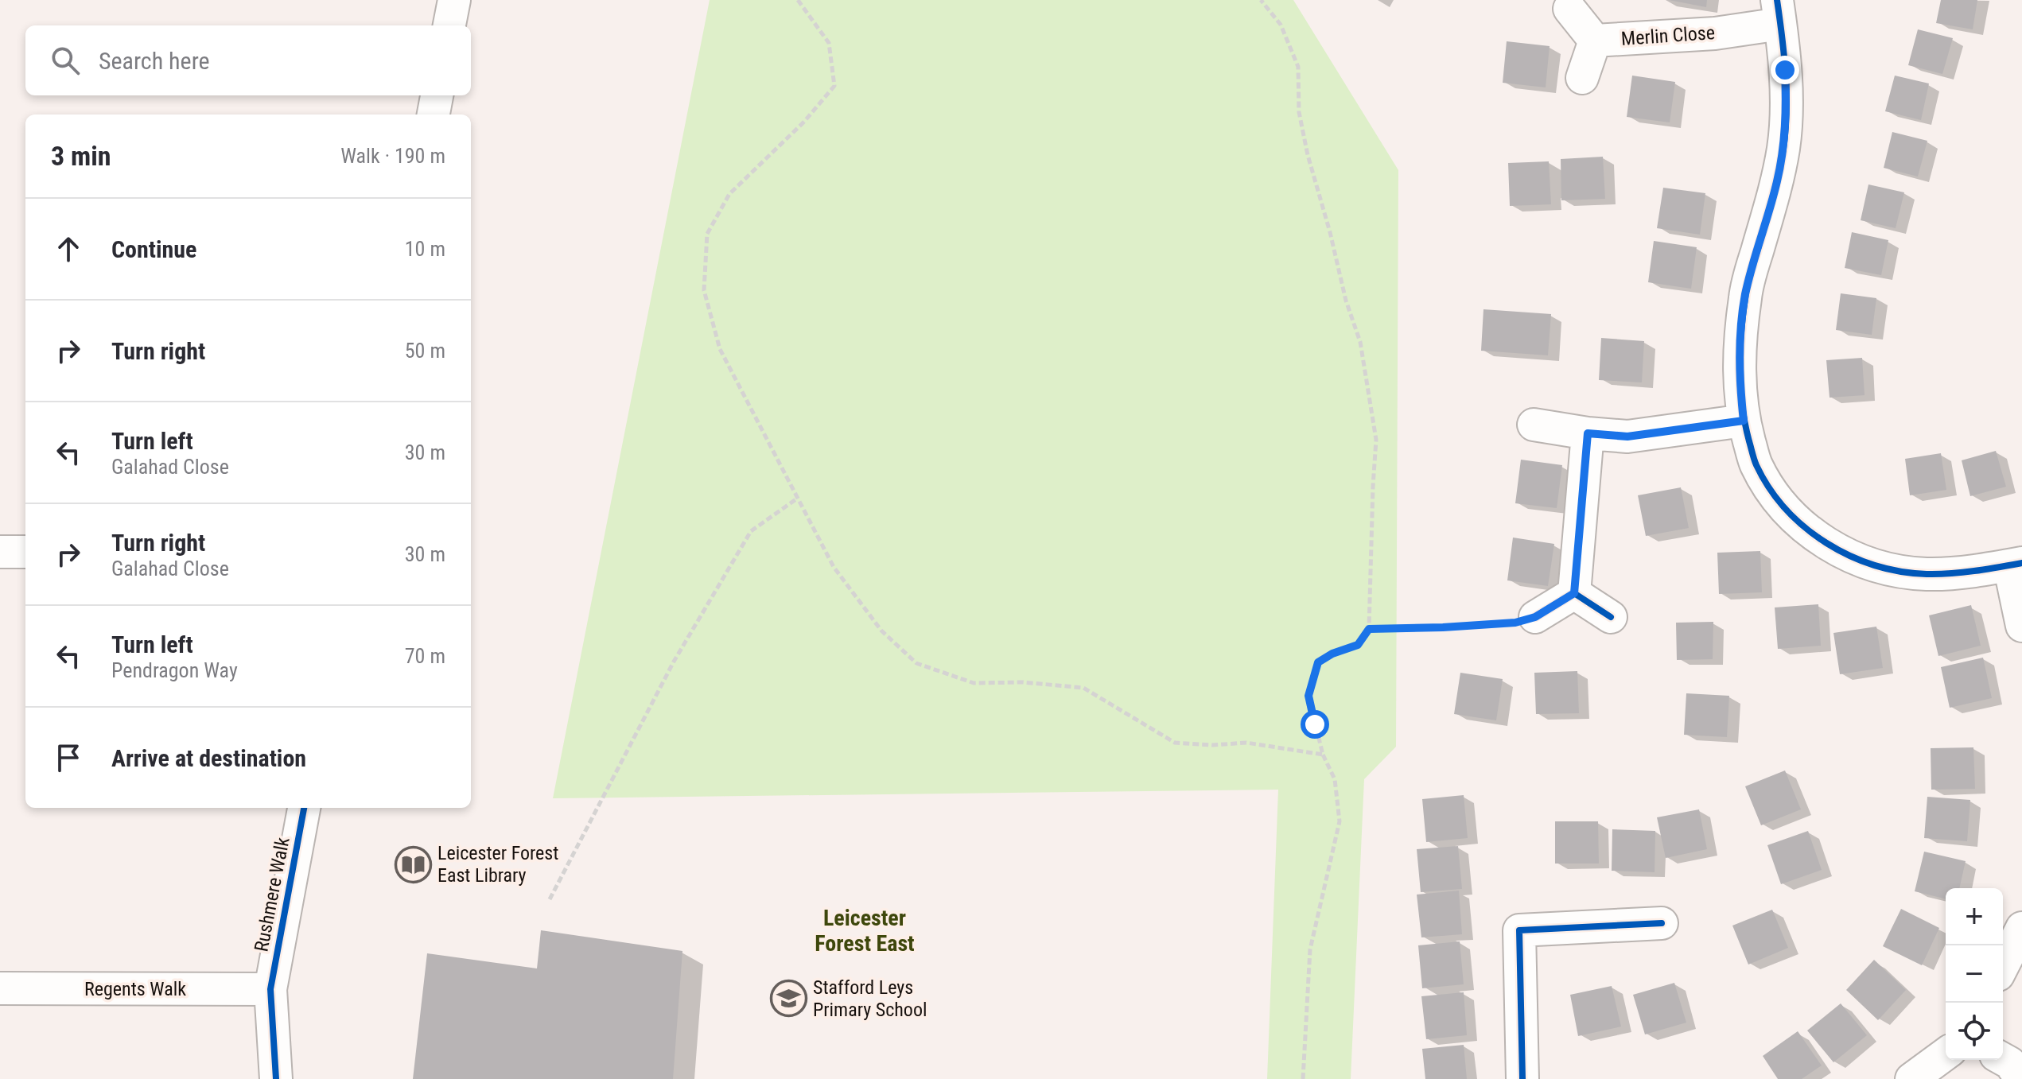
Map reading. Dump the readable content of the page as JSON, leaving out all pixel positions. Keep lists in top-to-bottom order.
{
  "streets": {
    "street": ["Merlin Close", "Rushmere Walk", "Regents Walk"]
  },
  "crossings": [
    ["Rushmere Walk", "Regents Walk"]
  ],
  "districts": ["Leicester Forest East"],
  "places": {
    "library": ["Leicester Forest East Library"],
    "school or university": ["Stafford Leys Primary School"]
  },
  "page": {
    "search": "Search here",
    "heading": ["3 min", "Walk · 190 m"],
    "list": [
      ["Continue", "10 m"],
      ["Turn right", "50 m"],
      ["Turn left", "Galahad Close", "30 m"],
      ["Turn right", "Galahad Close", "30 m"],
      ["Turn left", "Pendragon Way", "70 m"],
      "Arrive at destination"
    ],
    "map_buttons": ["+", "−"]
  }
}
